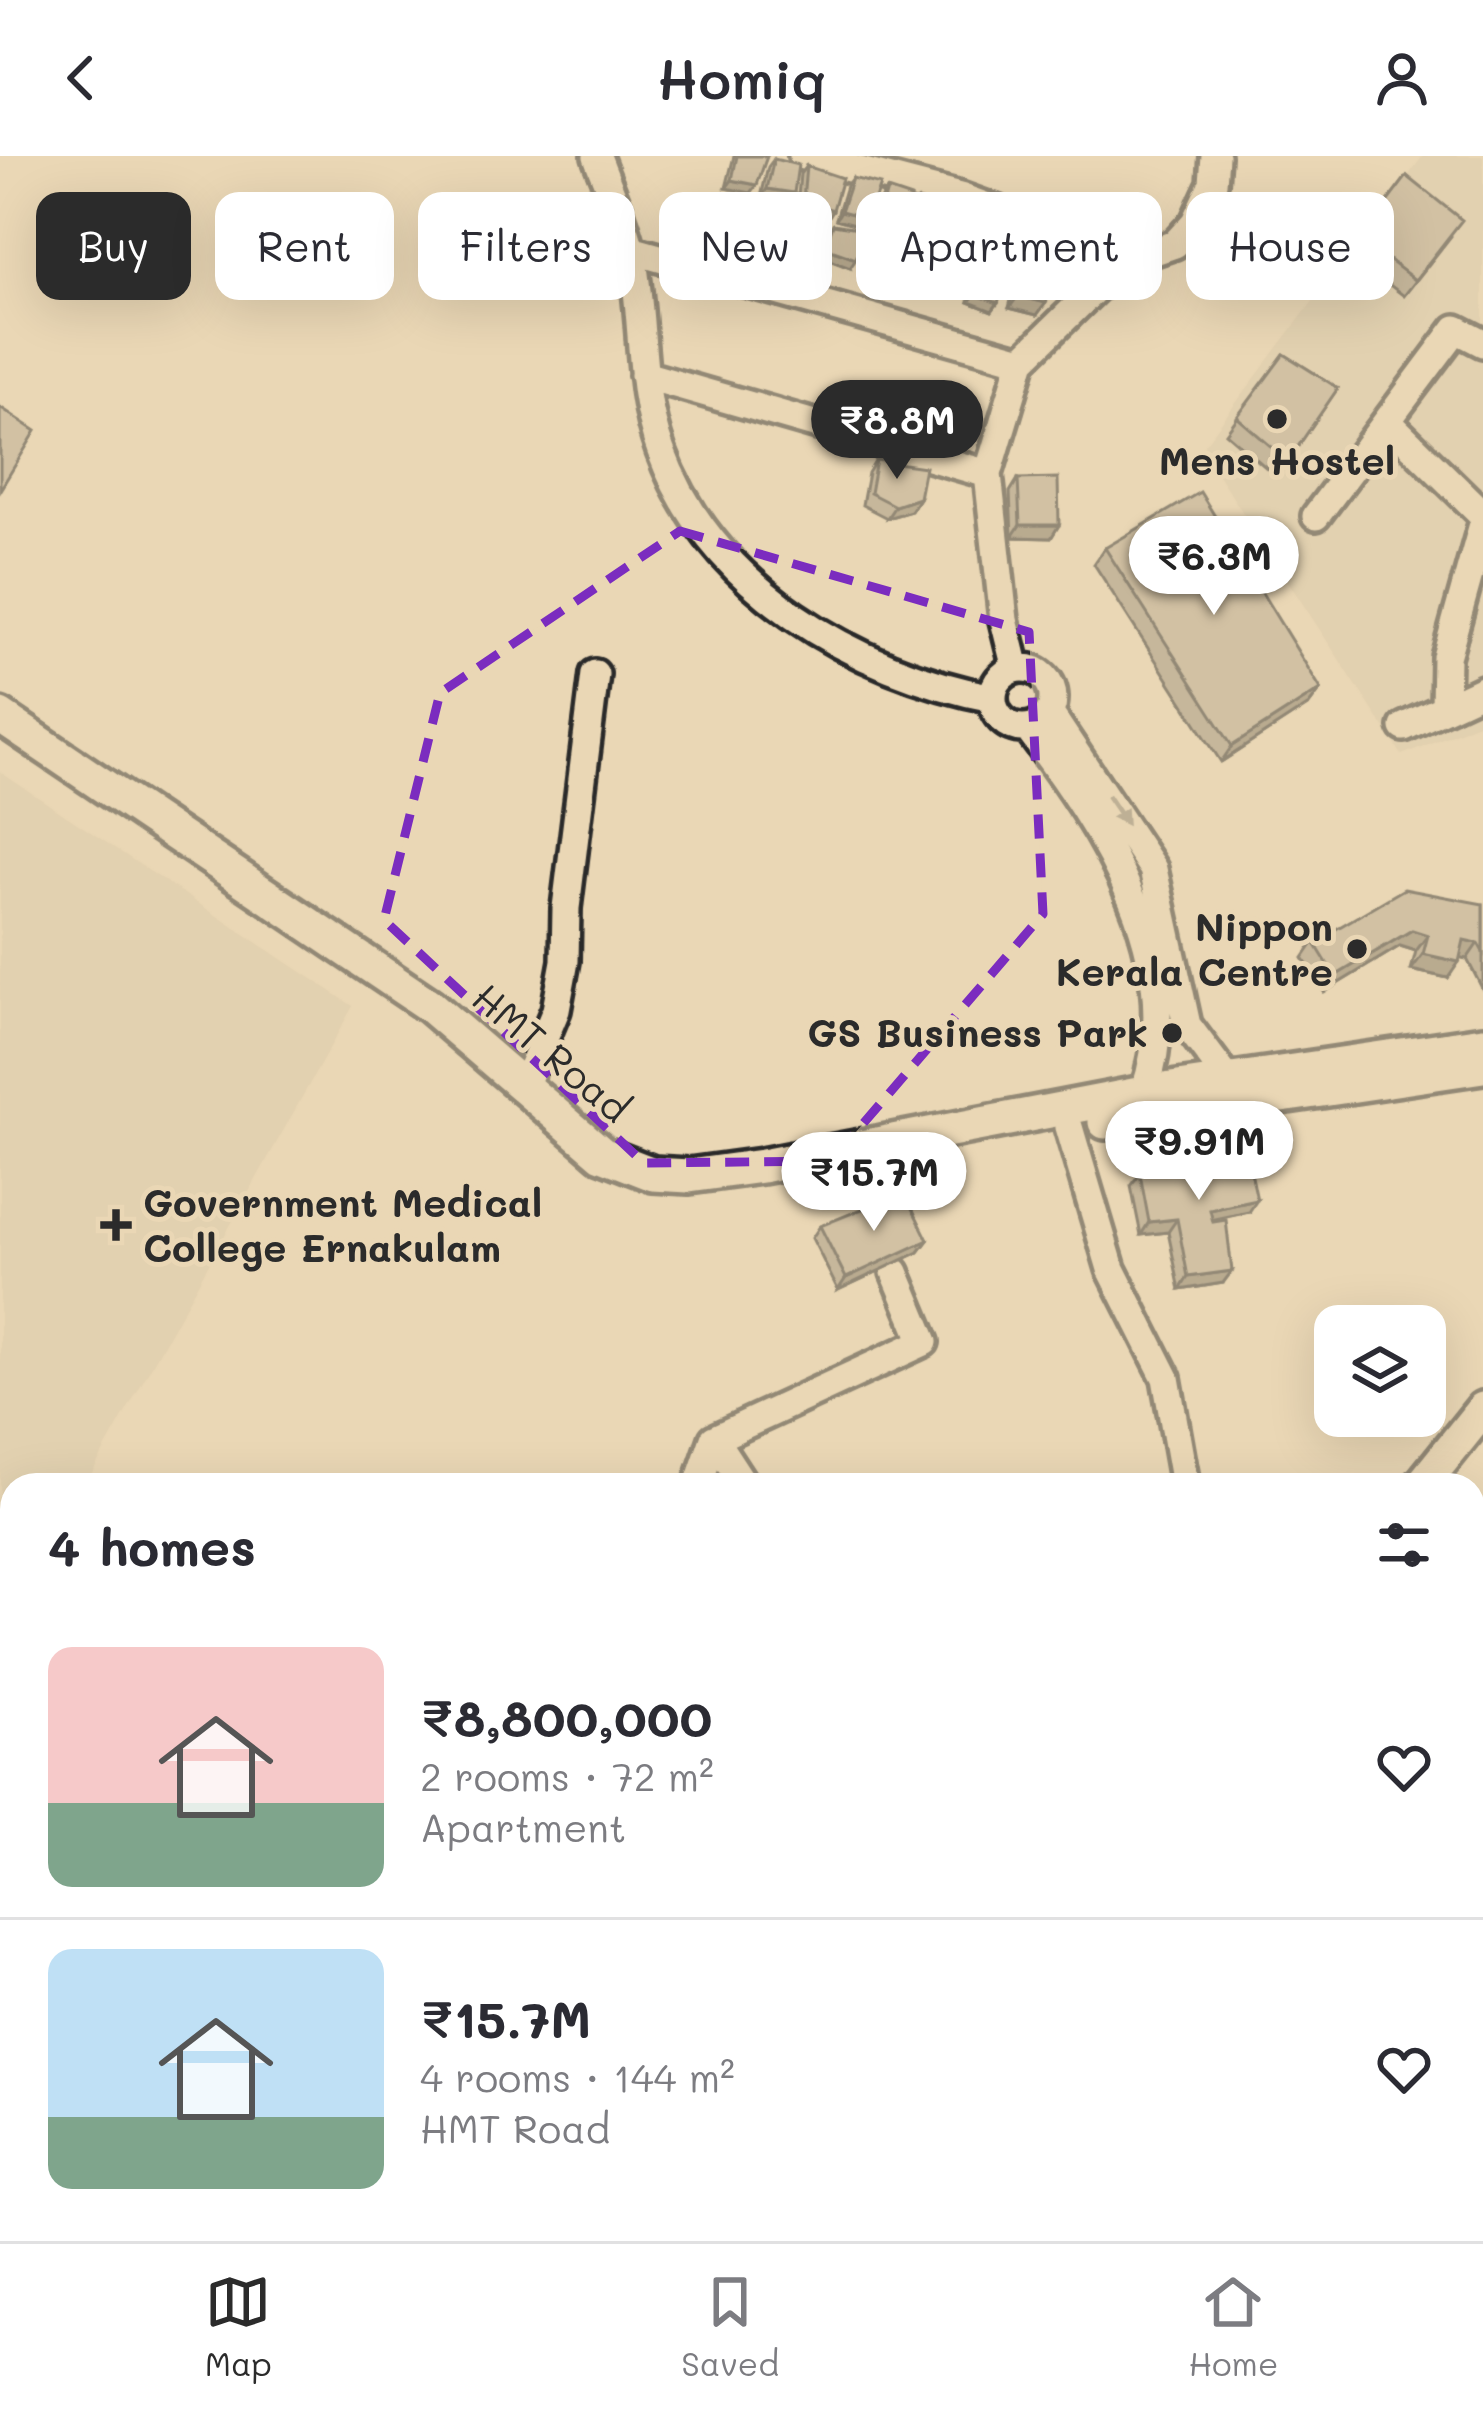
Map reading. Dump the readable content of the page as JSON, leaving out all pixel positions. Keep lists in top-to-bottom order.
{
  "streets": {
    "main road": ["HMT Road"]
  },
  "places": {
    "other": ["Mens Hostel", "Nippon Kerala Centre", "GS Business Park"],
    "health": ["Government Medical College Ernakulam"]
  },
  "page": {
    "header": "Homiq",
    "chip": [
      "Buy",
      "Rent",
      "Filters",
      "New",
      "Apartment",
      "House"
    ],
    "price": [
      "₹8.8M",
      "₹6.3M",
      "₹9.91M",
      "₹15.7M"
    ],
    "heading": "4 homes",
    "list": [
      {
        "name": "₹8,800,000",
        "note": "2 rooms · 72 m² · Apartment"
      },
      {
        "name": "₹15.7M",
        "note": "4 rooms · 144 m² · HMT Road"
      }
    ],
    "tabs": ["Map", "Saved", "Home"]
  }
}
